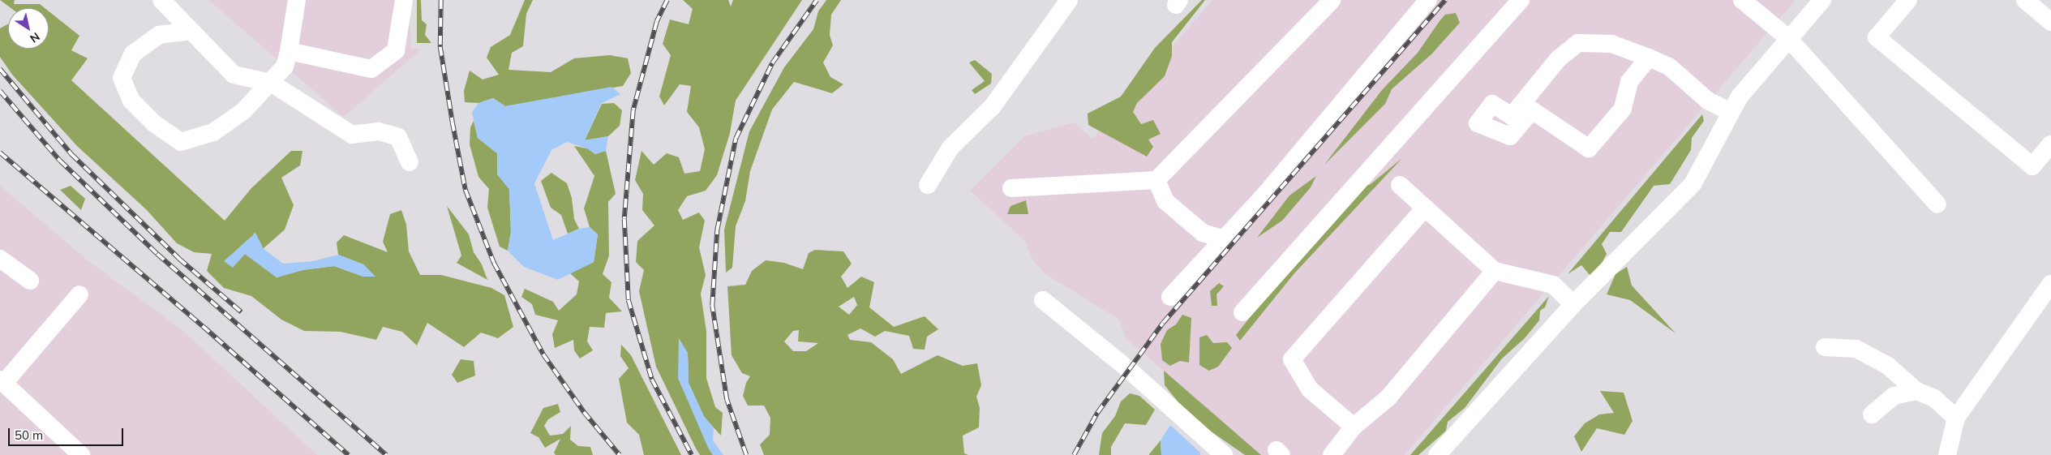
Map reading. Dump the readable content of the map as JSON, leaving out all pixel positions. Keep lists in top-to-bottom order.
{
  "scale_bar": "50 m",
  "north": "bottom right"
}
